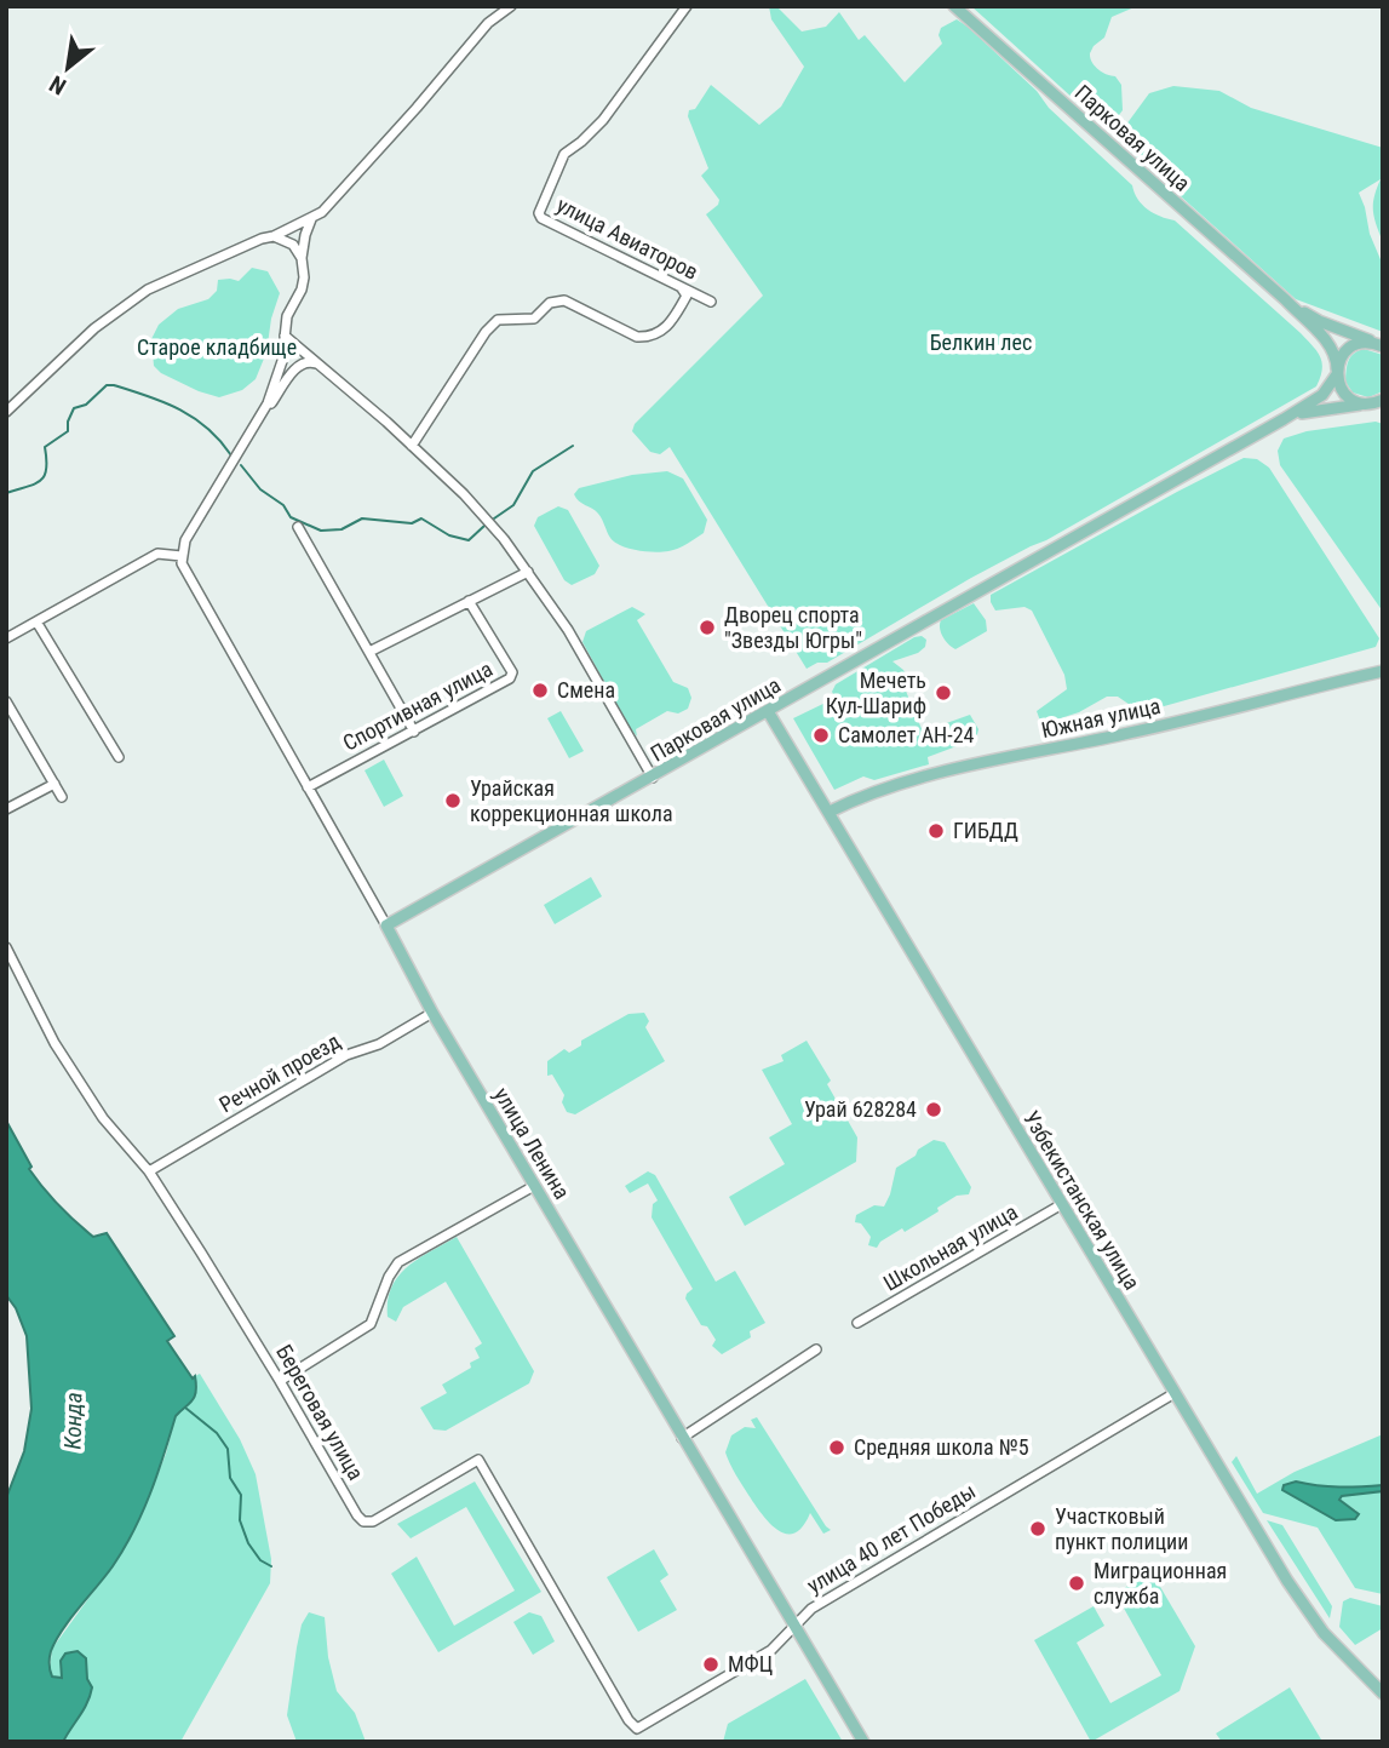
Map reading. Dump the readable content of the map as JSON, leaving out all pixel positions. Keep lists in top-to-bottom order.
{
  "streets": {
    "main road": [
      "Парковая улица",
      "Южная улица",
      "улица Ленина",
      "Узбекистанская улица"
    ],
    "street": [
      "улица Авиаторов",
      "Спортивная улица",
      "Речной проезд",
      "Школьная улица",
      "Береговая улица",
      "улица 40 лет Победы"
    ]
  },
  "crossings": [
    ["Парковая улица", "улица Ленина"],
    ["Парковая улица", "Узбекистанская улица"],
    ["Спортивная улица", "улица Ленина"],
    ["Южная улица", "Узбекистанская улица"],
    ["Речной проезд", "улица Ленина"],
    ["Речной проезд", "Береговая улица"],
    ["улица Ленина", "улица 40 лет Победы"],
    ["Узбекистанская улица", "Школьная улица"],
    ["Узбекистанская улица", "улица 40 лет Победы"],
    ["Береговая улица", "улица 40 лет Победы"]
  ],
  "water": ["Конда"],
  "parks": ["Белкин лес", "Старое кладбище"],
  "places": [
    "Дворец спорта \"Звезды Югры\"",
    "Смена",
    "Мечеть Кул-Шариф",
    "Самолет АН-24",
    "Урайская коррекционная школа",
    "ГИБДД",
    "Урай 628284",
    "Средняя школа №5",
    "Участковый пункт полиции",
    "Миграционная служба",
    "МФЦ"
  ],
  "north": "bottom left"
}
